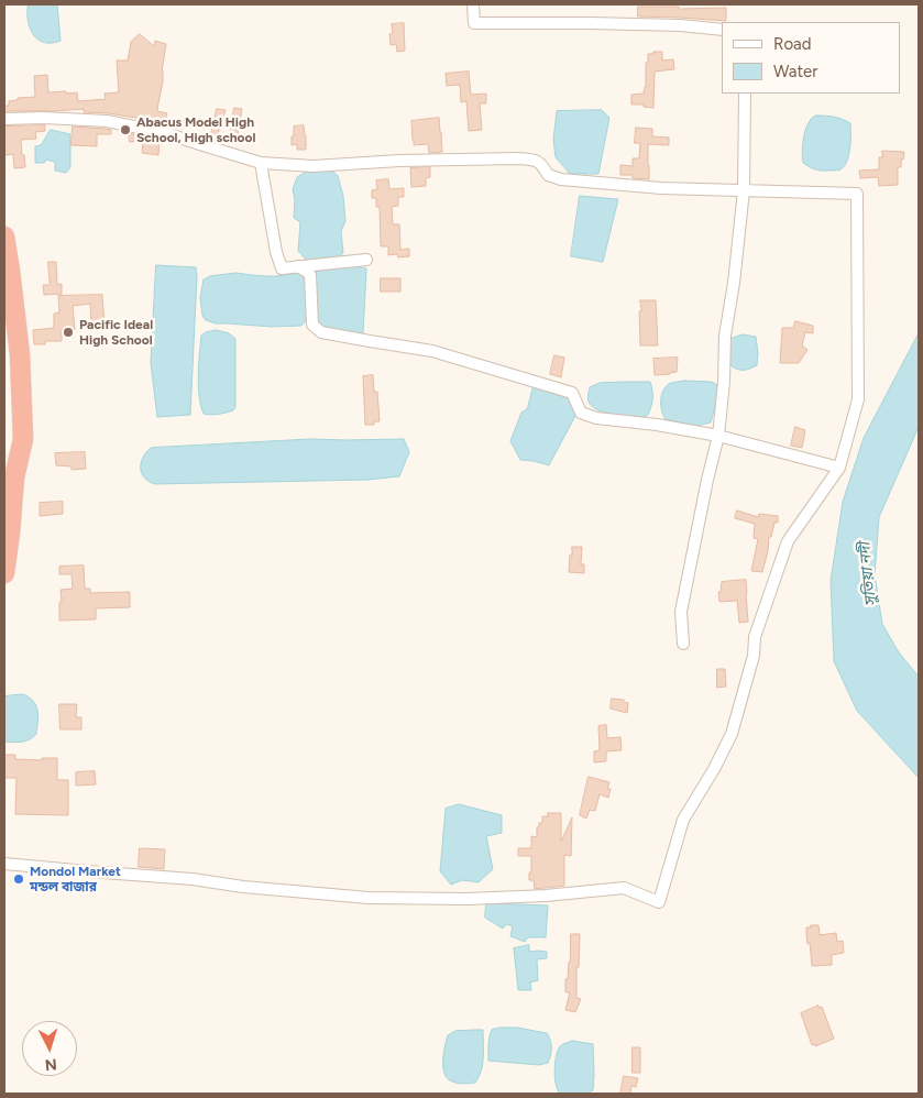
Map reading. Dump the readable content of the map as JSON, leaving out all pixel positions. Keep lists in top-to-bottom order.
{
  "water": ["সুতিয়া নদী"],
  "places": ["Abacus Model High School, High school", "Pacific Ideal High School", "Mondol Market মন্ডল বাজার"],
  "legend": ["Road", "Water"],
  "north": "bottom"
}
